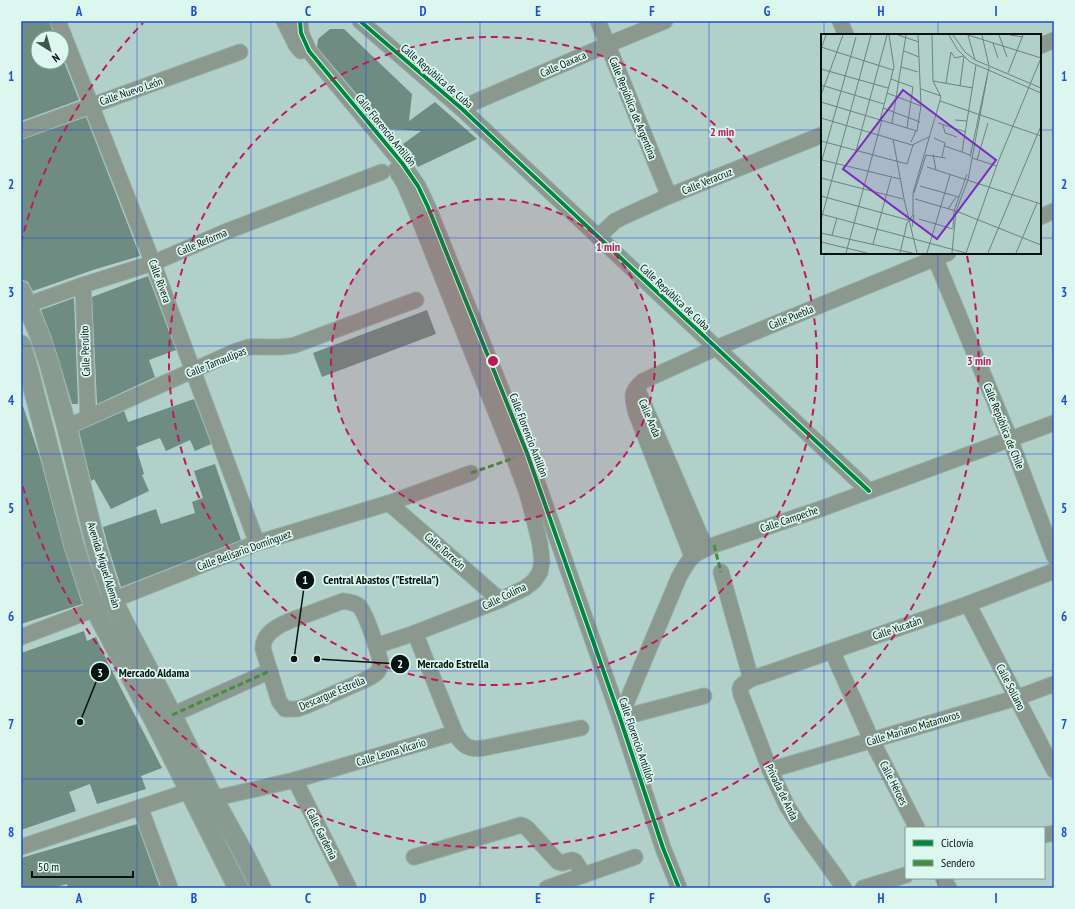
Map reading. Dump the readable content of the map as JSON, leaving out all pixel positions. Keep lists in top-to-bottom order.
{
  "streets": {
    "main road": ["Avenida Miguel Alemán"],
    "street": [
      "Calle Oaxaca",
      "Calle República de Cuba",
      "Calle Nuevo León",
      "Calle República de Argentina",
      "Calle Florencio Antillón",
      "Calle Veracruz",
      "Calle Reforma",
      "Calle Rivera",
      "Calle Puebla",
      "Calle Perulito",
      "Calle Tamaulipas",
      "Calle Anda",
      "Calle República de Chile",
      "Calle Campeche",
      "Calle Belisario Domínguez",
      "Calle Torreón",
      "Calle Colima",
      "Calle Yucatán",
      "Calle Sollano",
      "Descargue Estrella",
      "Calle Mariano Matamoros",
      "Calle Leona Vicario",
      "Calle Héroes",
      "Privada de Anda",
      "Calle Gardenia"
    ]
  },
  "crossings": [
    ["Calle Oaxaca", "Calle República de Cuba"],
    ["Calle Oaxaca", "Calle República de Argentina"],
    ["Calle República de Cuba", "Calle Veracruz"],
    ["Calle República de Cuba", "Calle Puebla"],
    ["Calle República de Cuba", "Calle Campeche"],
    ["Calle Nuevo León", "Calle Rivera"],
    ["Calle República de Argentina", "Calle Veracruz"],
    ["Calle Florencio Antillón", "Calle Colima"],
    ["Calle Reforma", "Calle Rivera"],
    ["Calle Reforma", "Calle Perulito"],
    ["Calle Reforma", "Avenida Miguel Alemán"],
    ["Calle Rivera", "Calle Tamaulipas"],
    ["Calle Rivera", "Calle Belisario Domínguez"],
    ["Calle Puebla", "Calle Anda"],
    ["Calle Puebla", "Calle República de Chile"],
    ["Calle Perulito", "Calle Tamaulipas"],
    ["Calle Tamaulipas", "Avenida Miguel Alemán"],
    ["Calle Anda", "Calle Campeche"],
    ["Calle República de Chile", "Calle Campeche"],
    ["Calle Belisario Domínguez", "Calle Torreón"],
    ["Calle Belisario Domínguez", "Avenida Miguel Alemán"],
    ["Calle Torreón", "Calle Colima"],
    ["Avenida Miguel Alemán", "Calle Leona Vicario"],
    ["Calle Colima", "Descargue Estrella"],
    ["Calle Yucatán", "Calle Sollano"],
    ["Calle Yucatán", "Calle Héroes"],
    ["Calle Yucatán", "Privada de Anda"],
    ["Calle Sollano", "Calle Mariano Matamoros"],
    ["Calle Mariano Matamoros", "Calle Héroes"],
    ["Calle Mariano Matamoros", "Privada de Anda"],
    ["Calle Leona Vicario", "Calle Gardenia"]
  ],
  "places": ["Central Abastos (\"Estrella\")", "Mercado Estrella", "Mercado Aldama"],
  "legend": ["Ciclovía", "Sendero"],
  "scale_bar": "50 m",
  "north": "bottom right",
  "grid": {
    "columns": [
      "A",
      "B",
      "C",
      "D",
      "E",
      "F",
      "G",
      "H",
      "I"
    ],
    "rows": [
      "1",
      "2",
      "3",
      "4",
      "5",
      "6",
      "7",
      "8"
    ]
  },
  "rings": ["2 min", "1 min", "3 min"]
}
